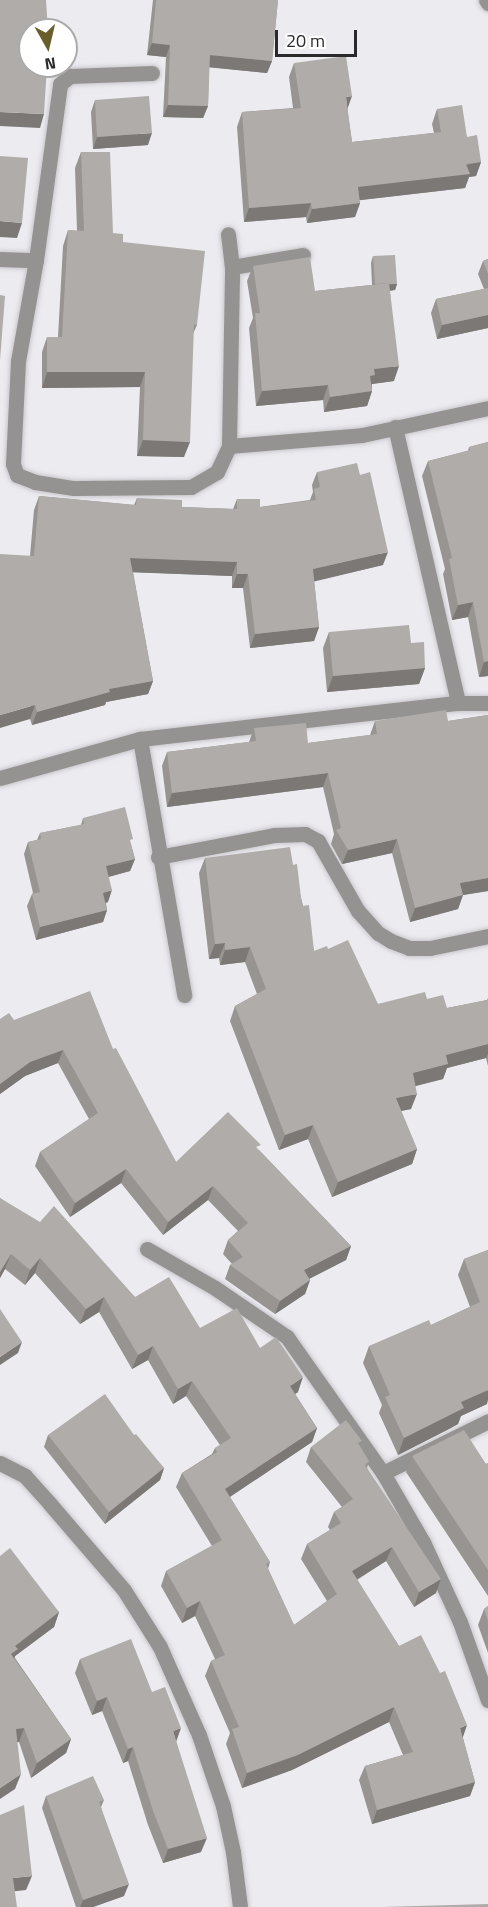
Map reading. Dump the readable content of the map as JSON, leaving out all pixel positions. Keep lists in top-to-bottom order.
{
  "scale_bar": "20 m",
  "north": "bottom"
}
